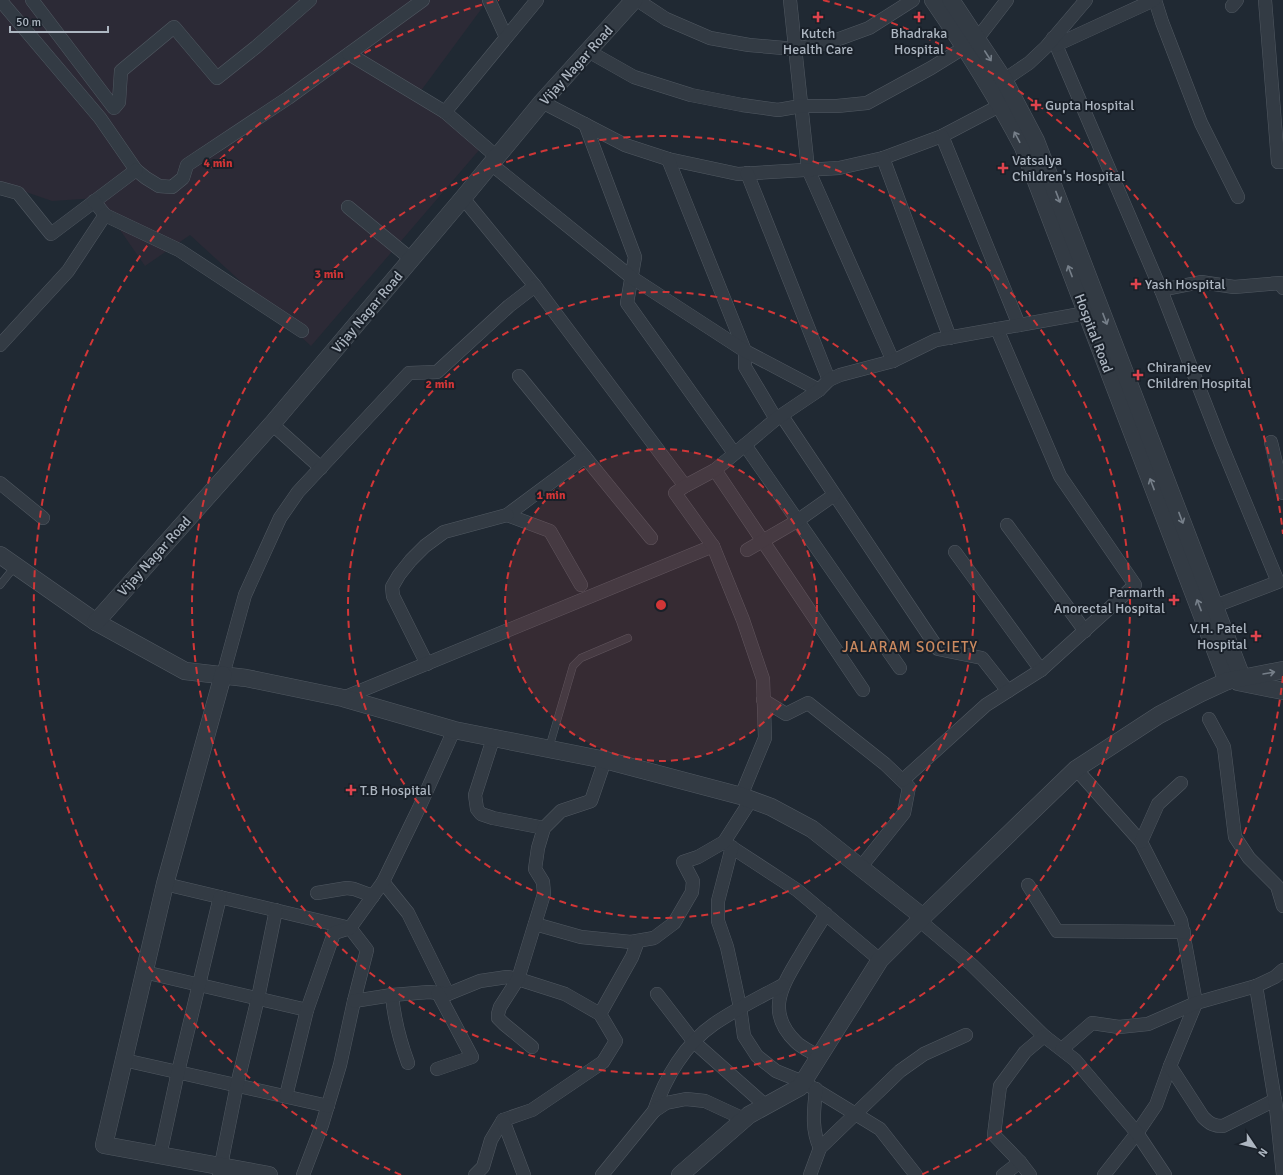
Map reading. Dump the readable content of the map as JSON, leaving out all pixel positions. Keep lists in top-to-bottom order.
{
  "streets": {
    "street": ["Vijay Nagar Road", "Hospital Road"]
  },
  "districts": ["JALARAM SOCIETY"],
  "places": {
    "health": [
      "Kutch Health Care",
      "Bhadraka Hospital",
      "Gupta Hospital",
      "Vatsalya Children's Hospital",
      "Yash Hospital",
      "Chiranjeev Children Hospital",
      "Parmarth Anorectal Hospital",
      "V.H. Patel Hospital",
      "T.B Hospital"
    ]
  },
  "scale_bar": "50 m",
  "north": "bottom right",
  "rings": [
    "4 min",
    "3 min",
    "2 min",
    "1 min"
  ]
}
